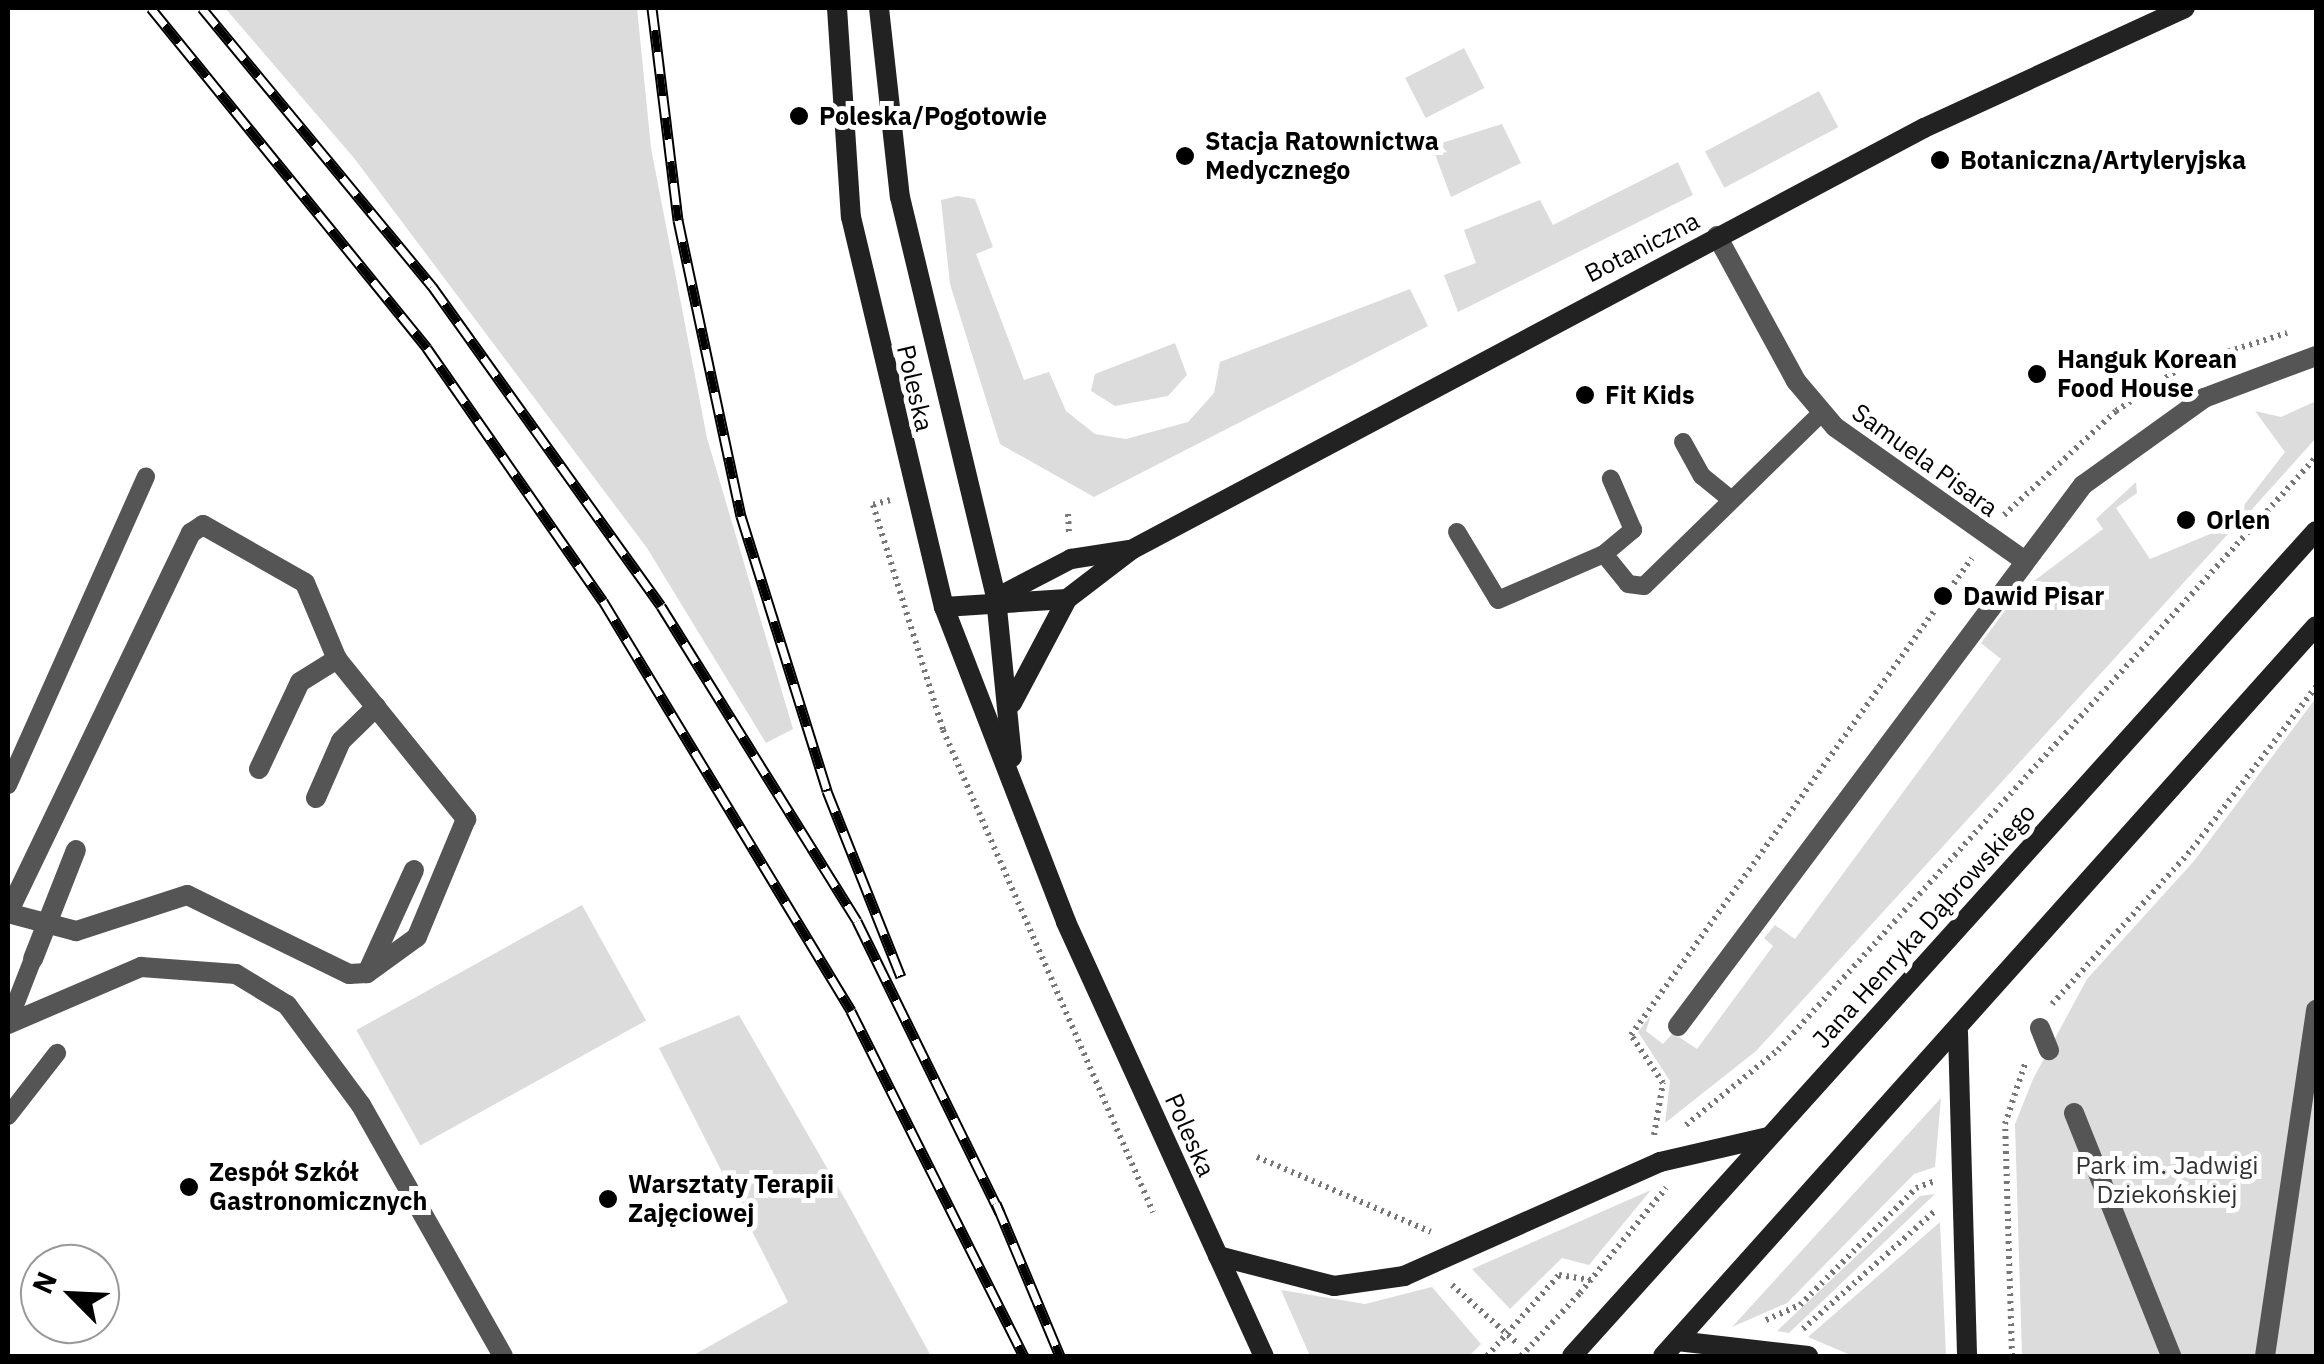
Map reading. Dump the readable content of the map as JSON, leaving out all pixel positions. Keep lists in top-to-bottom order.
{
  "streets": {
    "main road": ["Botaniczna", "Poleska", "Jana Henryka Dąbrowskiego"],
    "street": ["Samuela Pisara"]
  },
  "crossings": [
    ["Botaniczna", "Poleska"],
    ["Botaniczna", "Samuela Pisara"]
  ],
  "parks": ["Park im. Jadwigi Dziekońskiej"],
  "places": [
    "Poleska/Pogotowie",
    "Stacja Ratownictwa Medycznego",
    "Botaniczna/Artyleryjska",
    "Hanguk Korean Food House",
    "Fit Kids",
    "Orlen",
    "Dawid Pisar",
    "Zespół Szkół Gastronomicznych",
    "Warsztaty Terapii Zajęciowej"
  ],
  "north": "top left"
}
